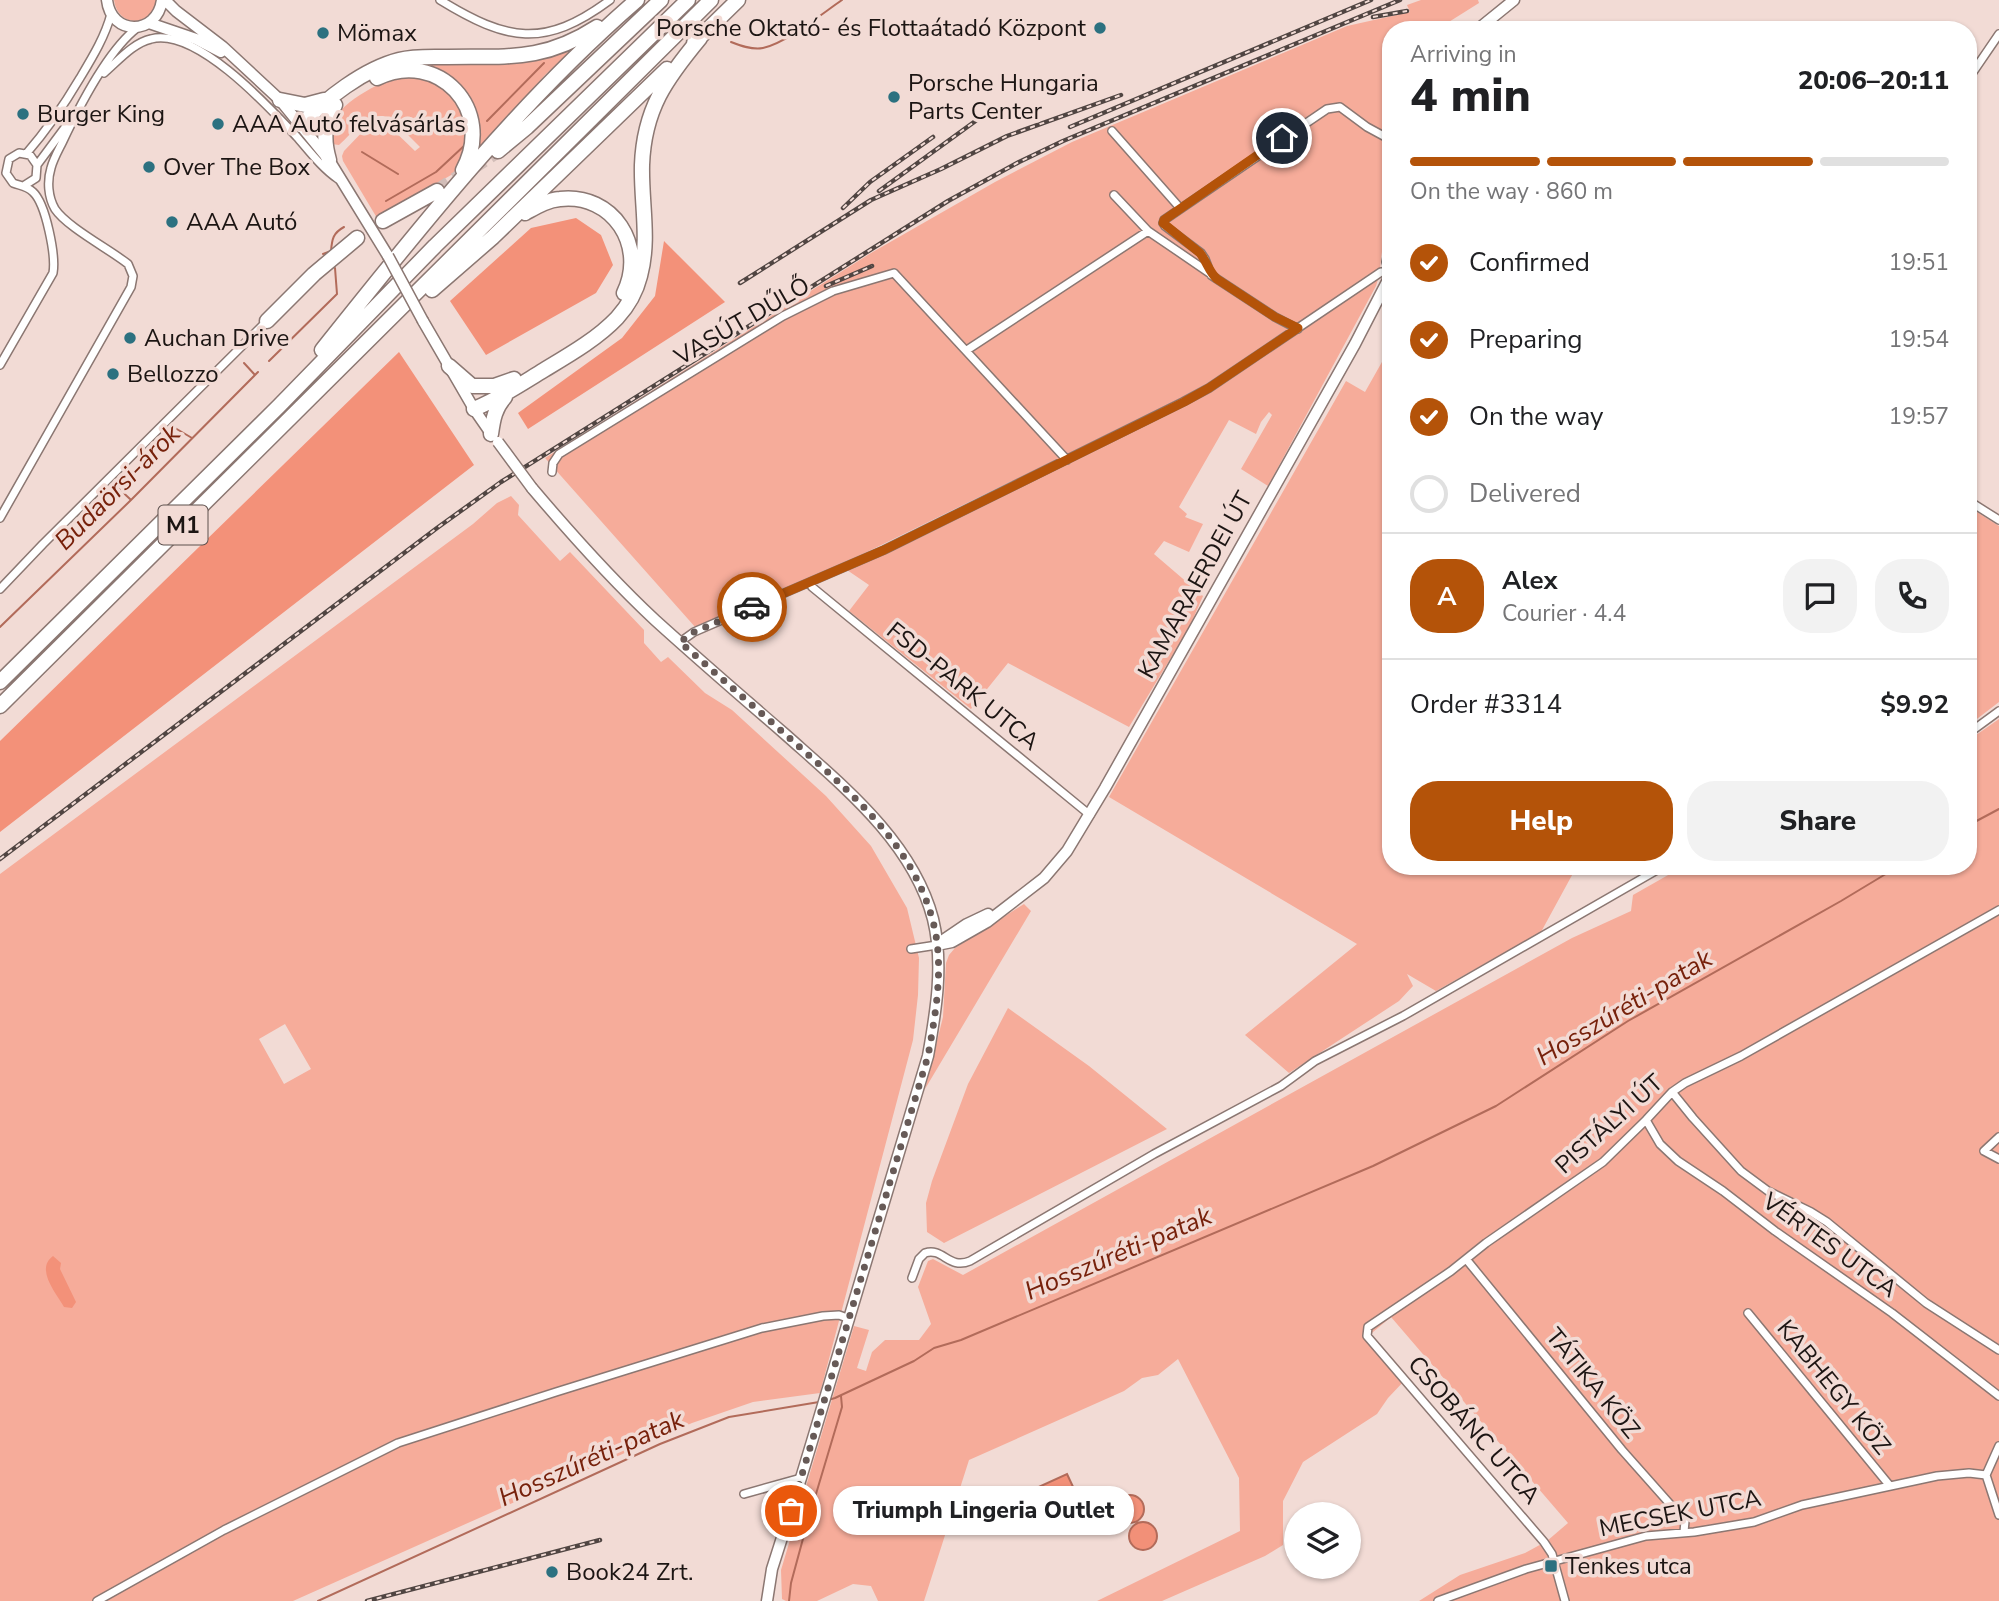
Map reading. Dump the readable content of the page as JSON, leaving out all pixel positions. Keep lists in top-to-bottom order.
{
  "streets": {
    "highway": ["M1"],
    "street": [
      "VASÚT DŰLŐ",
      "KAMARAERDEI ÚT",
      "FSD-PARK UTCA",
      "PISTÁLYI ÚT",
      "VÉRTES UTCA",
      "TÁTIKA KÖZ",
      "KABHEGY KÖZ",
      "CSOBÁNC UTCA",
      "MECSEK UTCA"
    ]
  },
  "crossings": [
    ["KAMARAERDEI ÚT", "FSD-PARK UTCA"],
    ["PISTÁLYI ÚT", "VÉRTES UTCA"],
    ["PISTÁLYI ÚT", "TÁTIKA KÖZ"],
    ["PISTÁLYI ÚT", "CSOBÁNC UTCA"],
    ["TÁTIKA KÖZ", "MECSEK UTCA"],
    ["KABHEGY KÖZ", "MECSEK UTCA"],
    ["CSOBÁNC UTCA", "MECSEK UTCA"]
  ],
  "water": ["Budaörsi-árok", "Hosszúréti-patak"],
  "places": {
    "other": [
      "Porsche Oktató- és Flottaátadó Központ",
      "Mömax",
      "Porsche Hungaria Parts Center",
      "Burger King",
      "AAA Autó felvásárlás",
      "Over The Box",
      "AAA Autó",
      "Auchan Drive",
      "Bellozzo",
      "Triumph Lingeria Outlet",
      "Book24 Zrt."
    ],
    "transit": ["Tenkes utca"]
  },
  "page": {
    "heading": ["4 min", "Arriving in", "20:06–20:11"],
    "panel": [
      "Alex",
      "Courier · 4.4",
      "Order #3314",
      "$9.92"
    ],
    "bar": "On the way · 860 m",
    "list": [
      ["Confirmed", "19:51"],
      ["Preparing", "19:54"],
      ["On the way", "19:57"],
      "Delivered"
    ],
    "round": "A",
    "buttons": ["Help", "Share"],
    "bubble": "Triumph Lingeria Outlet"
  }
}
